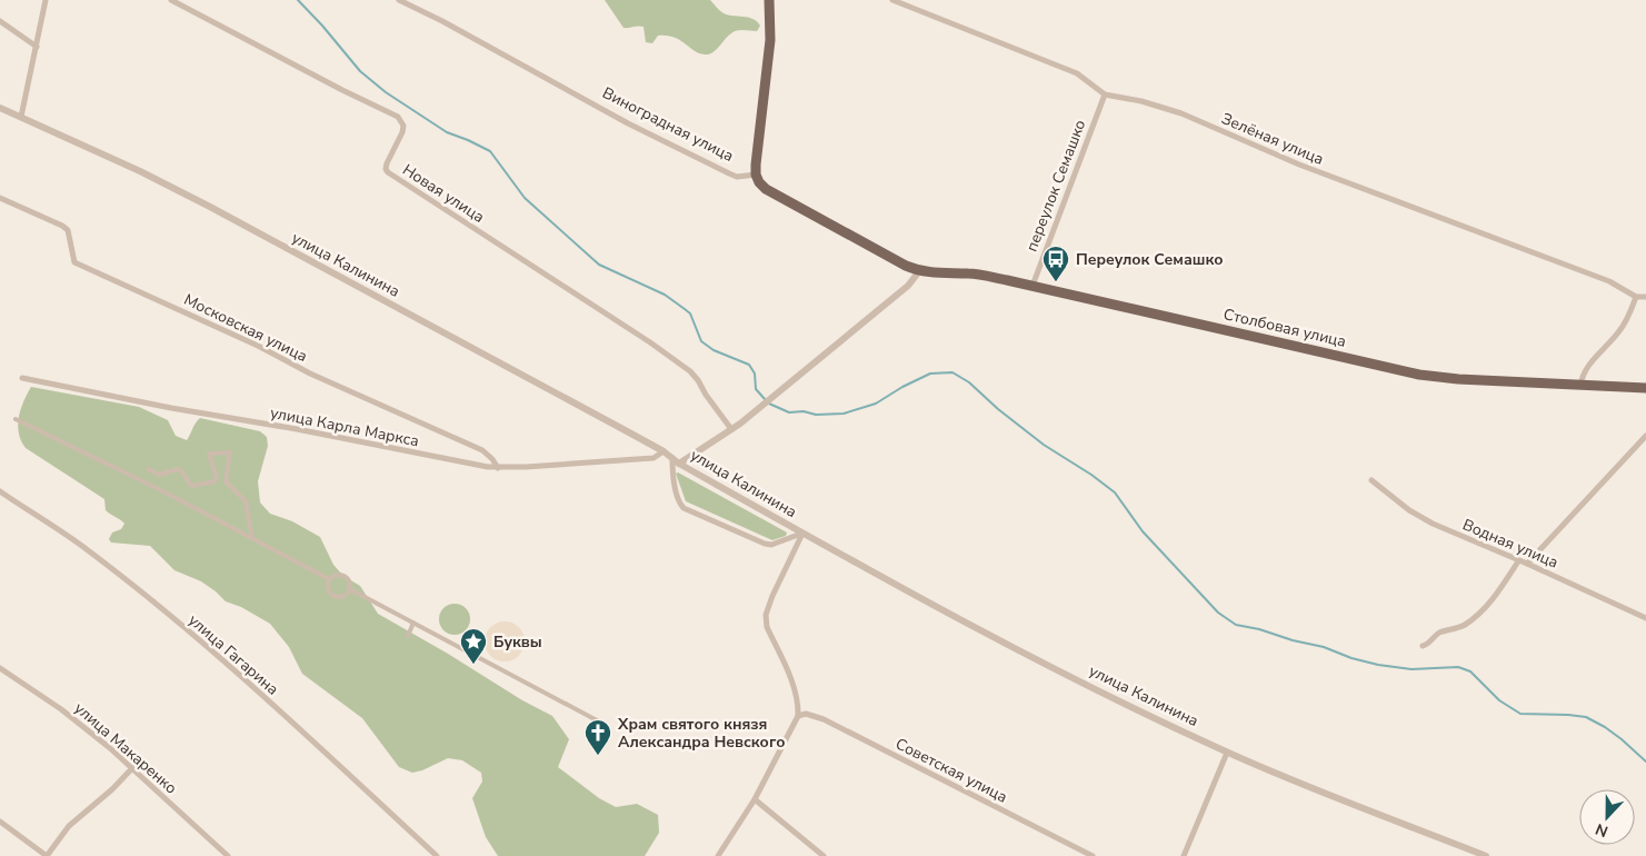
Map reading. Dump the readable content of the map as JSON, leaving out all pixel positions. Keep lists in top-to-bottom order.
{
  "streets": {
    "main road": ["Столбовая улица"],
    "street": [
      "Виноградная улица",
      "Зелёная улица",
      "переулок Семашко",
      "Новая улица",
      "улица Калинина",
      "Московская улица",
      "улица Карла Маркса",
      "Водная улица",
      "улица Гагарина",
      "улица Макаренко",
      "Советская улица"
    ]
  },
  "crossings": [
    ["Зелёная улица", "переулок Семашко"],
    ["переулок Семашко", "Столбовая улица"],
    ["улица Калинина", "улица Карла Маркса"],
    ["Московская улица", "улица Карла Маркса"]
  ],
  "places": {
    "bus stop": ["Переулок Семашко"],
    "place": ["Буквы"],
    "church": ["Храм святого князя Александра Невского"]
  },
  "north": "bottom"
}
